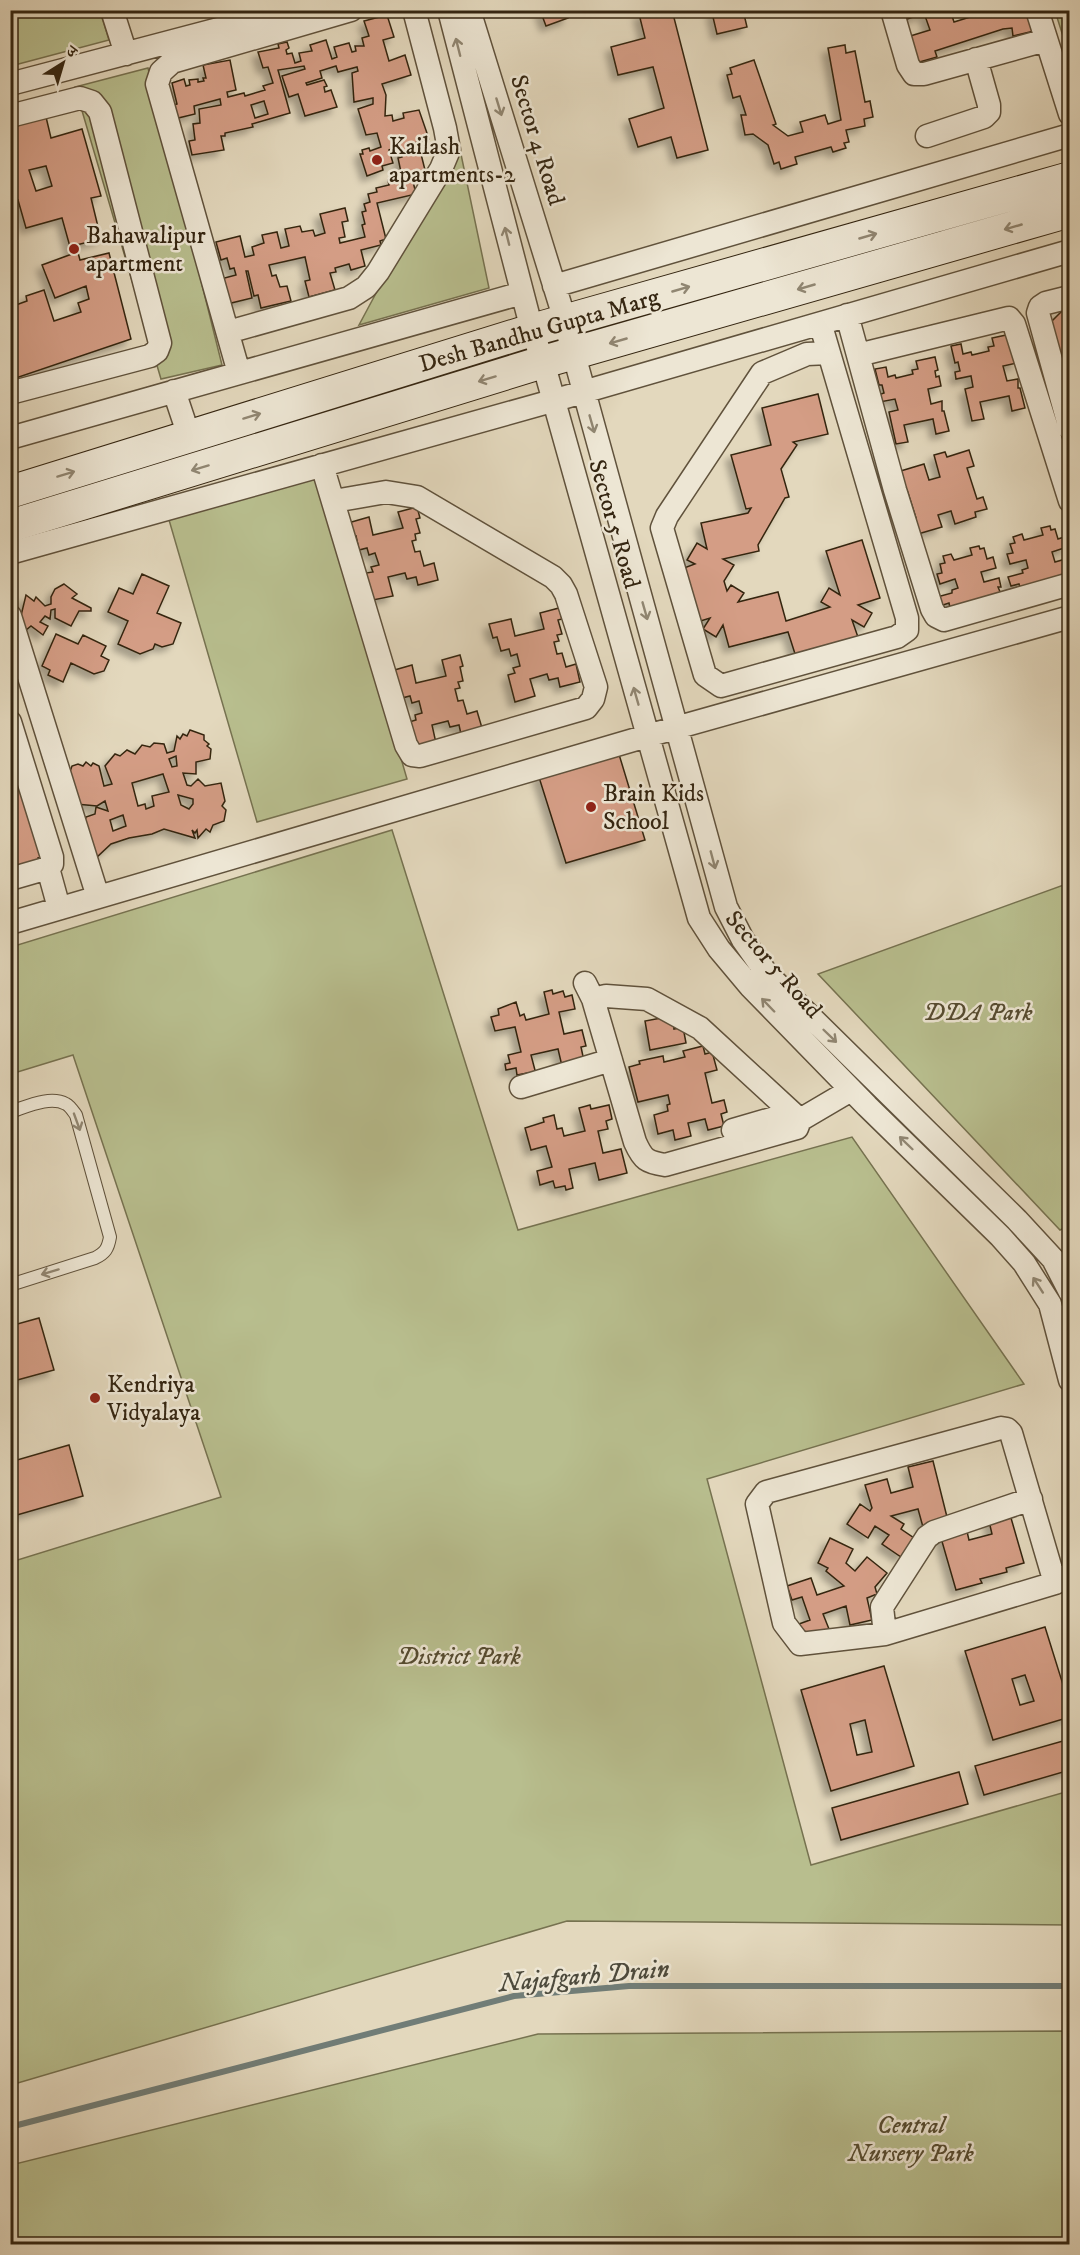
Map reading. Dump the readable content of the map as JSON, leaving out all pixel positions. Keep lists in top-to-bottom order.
{
  "streets": {
    "street": ["Sector 4 Road", "Desh Bandhu Gupta Marg", "Sector 5 Road"]
  },
  "crossings": [
    ["Sector 4 Road", "Sector 5 Road"],
    ["Desh Bandhu Gupta Marg", "Sector 5 Road"]
  ],
  "water": ["Najafgarh Drain"],
  "parks": ["DDA Park", "District Park", "Central Nursery Park"],
  "places": [
    "Kailash apartments-2",
    "Bahawalipur apartment",
    "Brain Kids School",
    "Kendriya Vidyalaya"
  ],
  "north": "top right"
}
